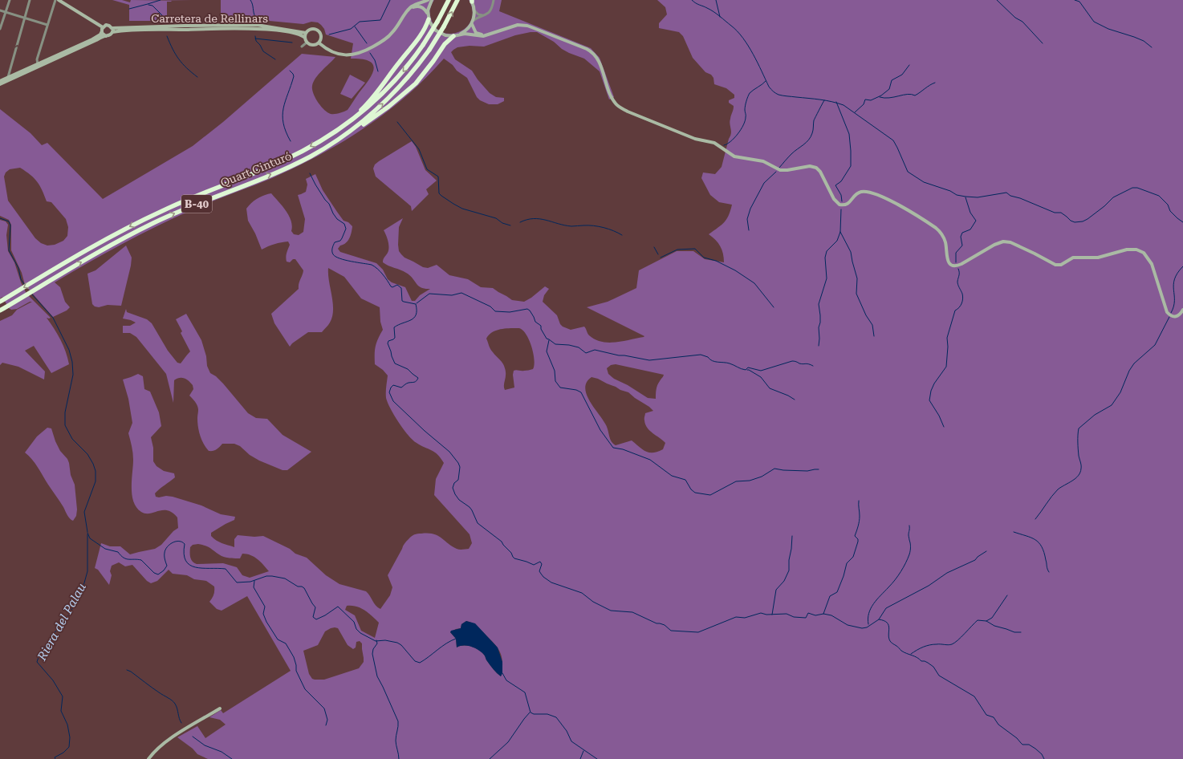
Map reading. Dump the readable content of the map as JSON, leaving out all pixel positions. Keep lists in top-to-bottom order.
{
  "streets": {
    "highway": ["Quart Cinturó", "B-40"],
    "street": ["Carretera de Rellinars"]
  },
  "water": ["Riera del Palau"]
}
